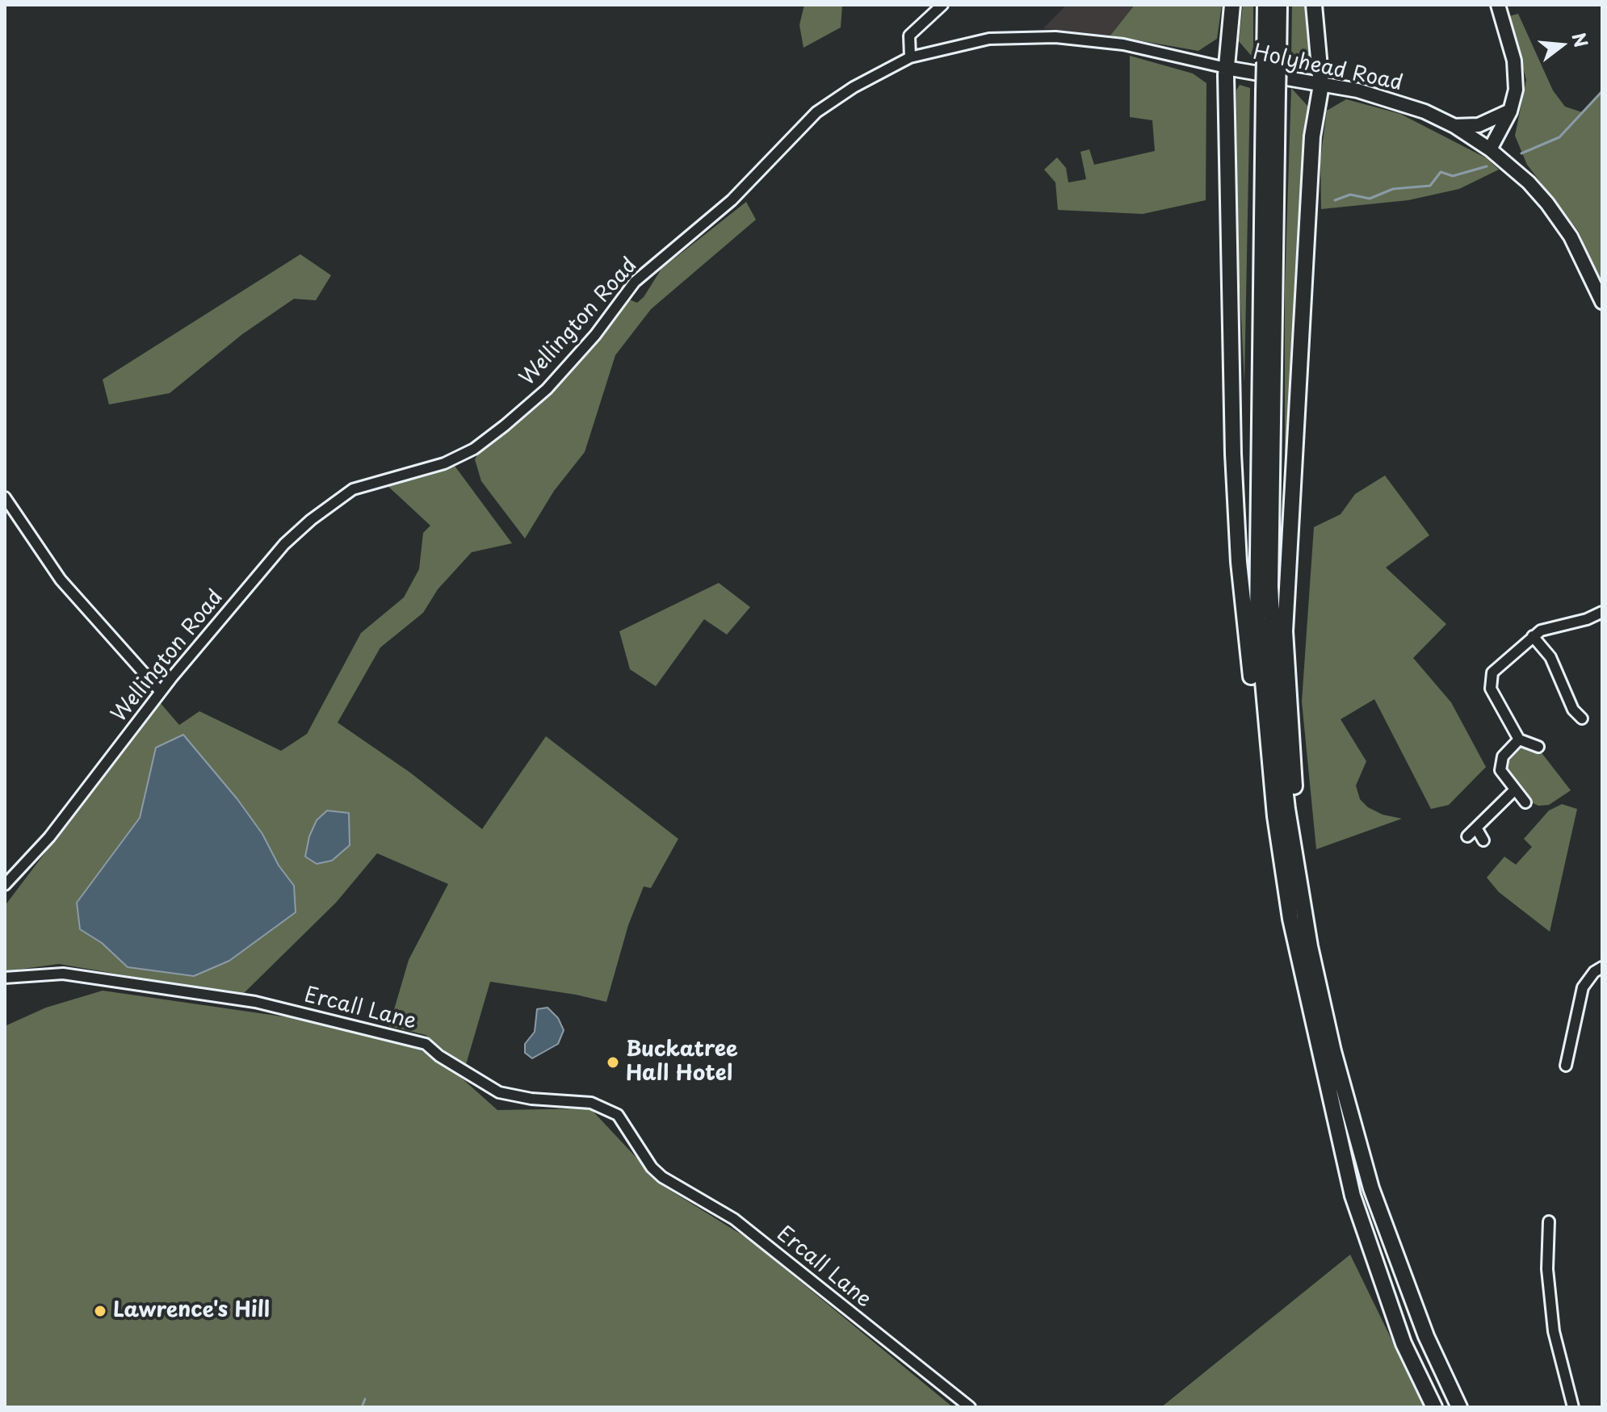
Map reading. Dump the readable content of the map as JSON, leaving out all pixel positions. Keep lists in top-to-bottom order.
{
  "streets": {
    "main road": ["Holyhead Road"],
    "street": ["Wellington Road", "Ercall Lane"]
  },
  "crossings": [
    ["Holyhead Road", "Wellington Road"]
  ],
  "places": ["Buckatree Hall Hotel", "Lawrence's Hill"],
  "north": "right"
}
